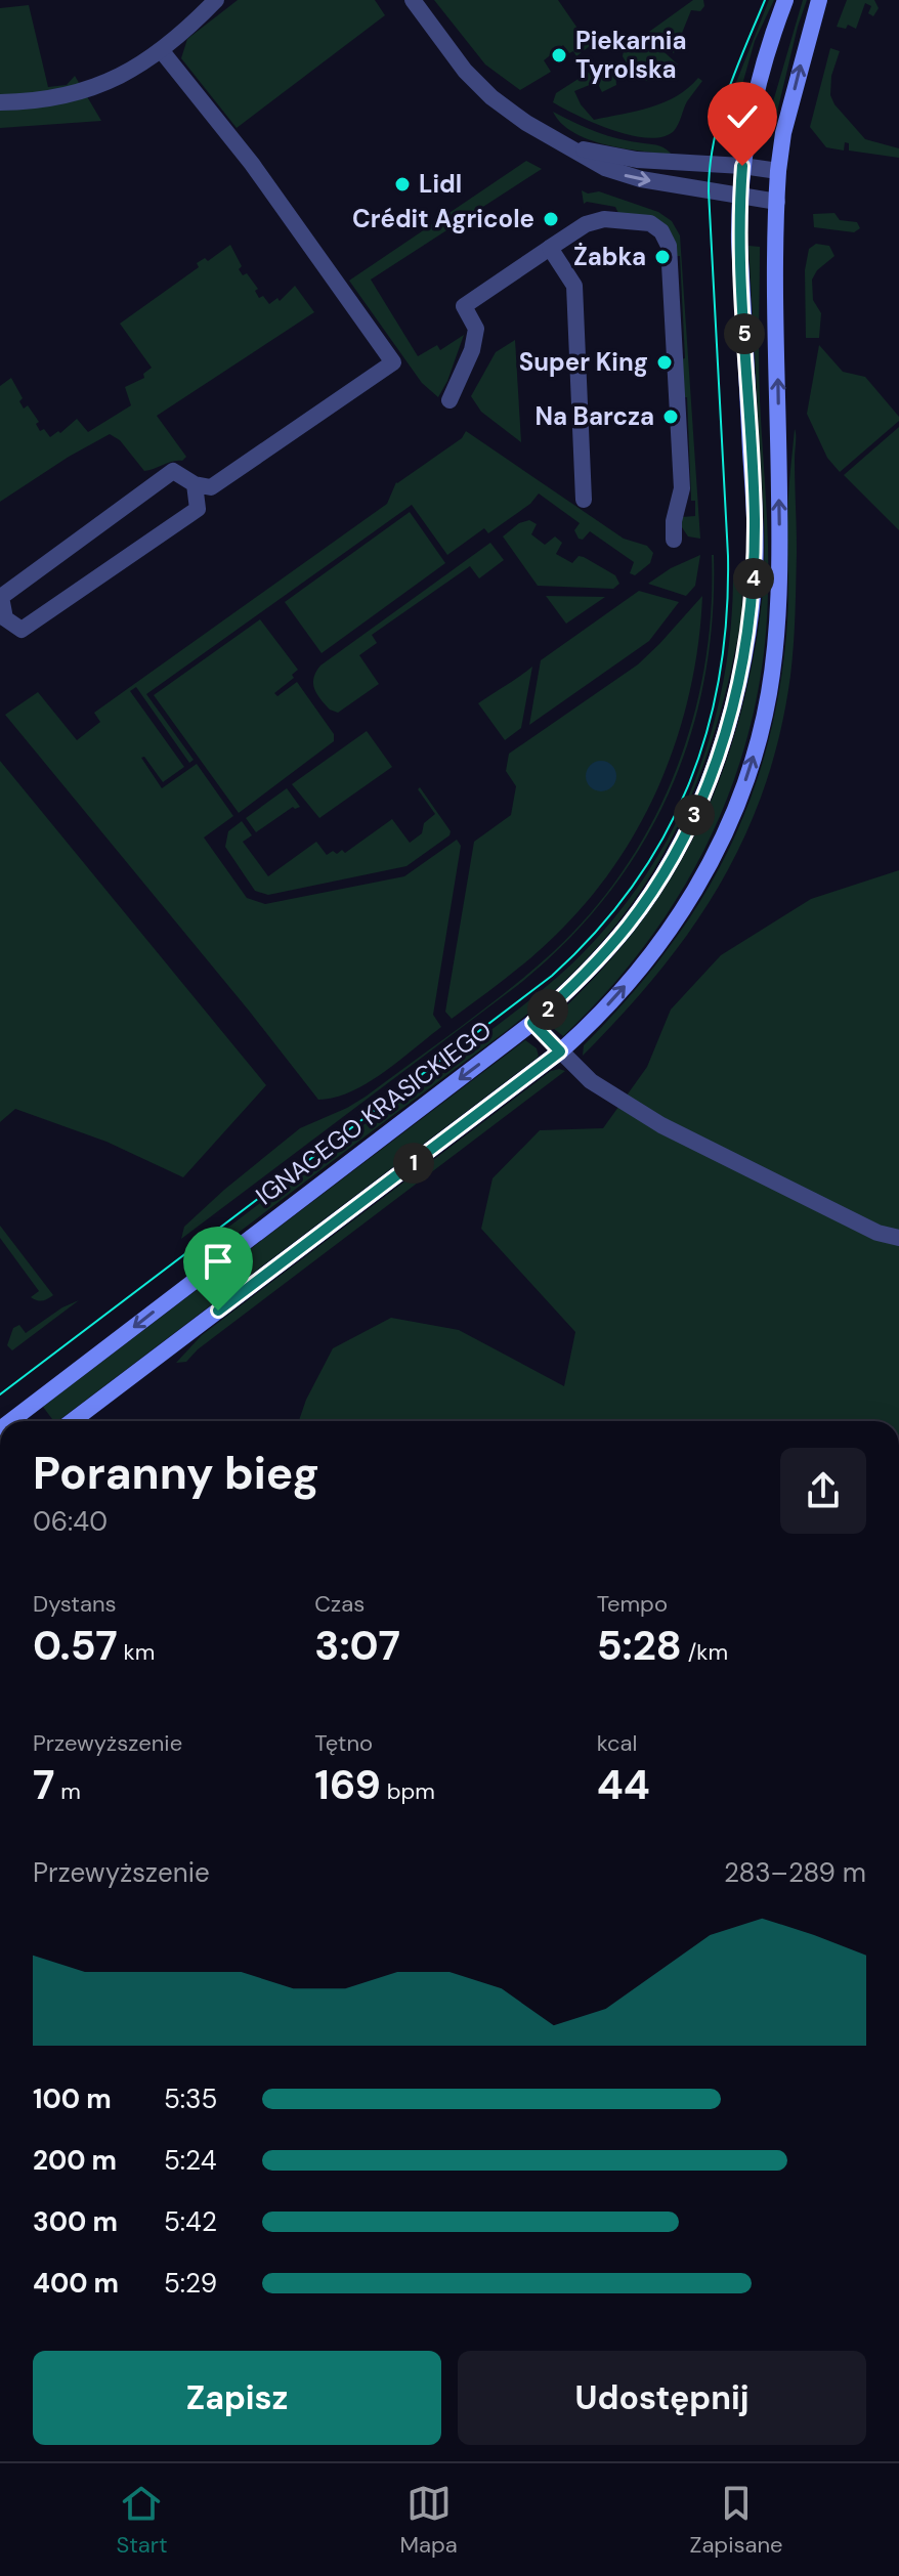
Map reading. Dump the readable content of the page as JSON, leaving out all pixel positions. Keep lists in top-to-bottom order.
{
  "streets": {
    "main road": ["IGNACEGO KRASICKIEGO"]
  },
  "places": [
    "Piekarnia Tyrolska",
    "Lidl",
    "Crédit Agricole",
    "Żabka",
    "Super King",
    "Na Barcza"
  ],
  "page": {
    "pins": [
      "5",
      "4",
      "3",
      "2",
      "1"
    ],
    "heading": ["Poranny bieg", "06:40"],
    "stats": [
      ["Dystans", "0.57 km"],
      ["Czas", "3:07"],
      ["Tempo", "5:28 /km"],
      ["Przewyższenie", "7 m"],
      ["Tętno", "169 bpm"],
      ["kcal", "44"]
    ],
    "chart": ["Przewyższenie", "283–289 m"],
    "list": [
      {
        "name": "100 m",
        "note": "5:35"
      },
      {
        "name": "200 m",
        "note": "5:24"
      },
      {
        "name": "300 m",
        "note": "5:42"
      },
      {
        "name": "400 m",
        "note": "5:29"
      }
    ],
    "buttons": ["Zapisz", "Udostępnij"],
    "tabs": ["Start", "Mapa", "Zapisane"]
  }
}
